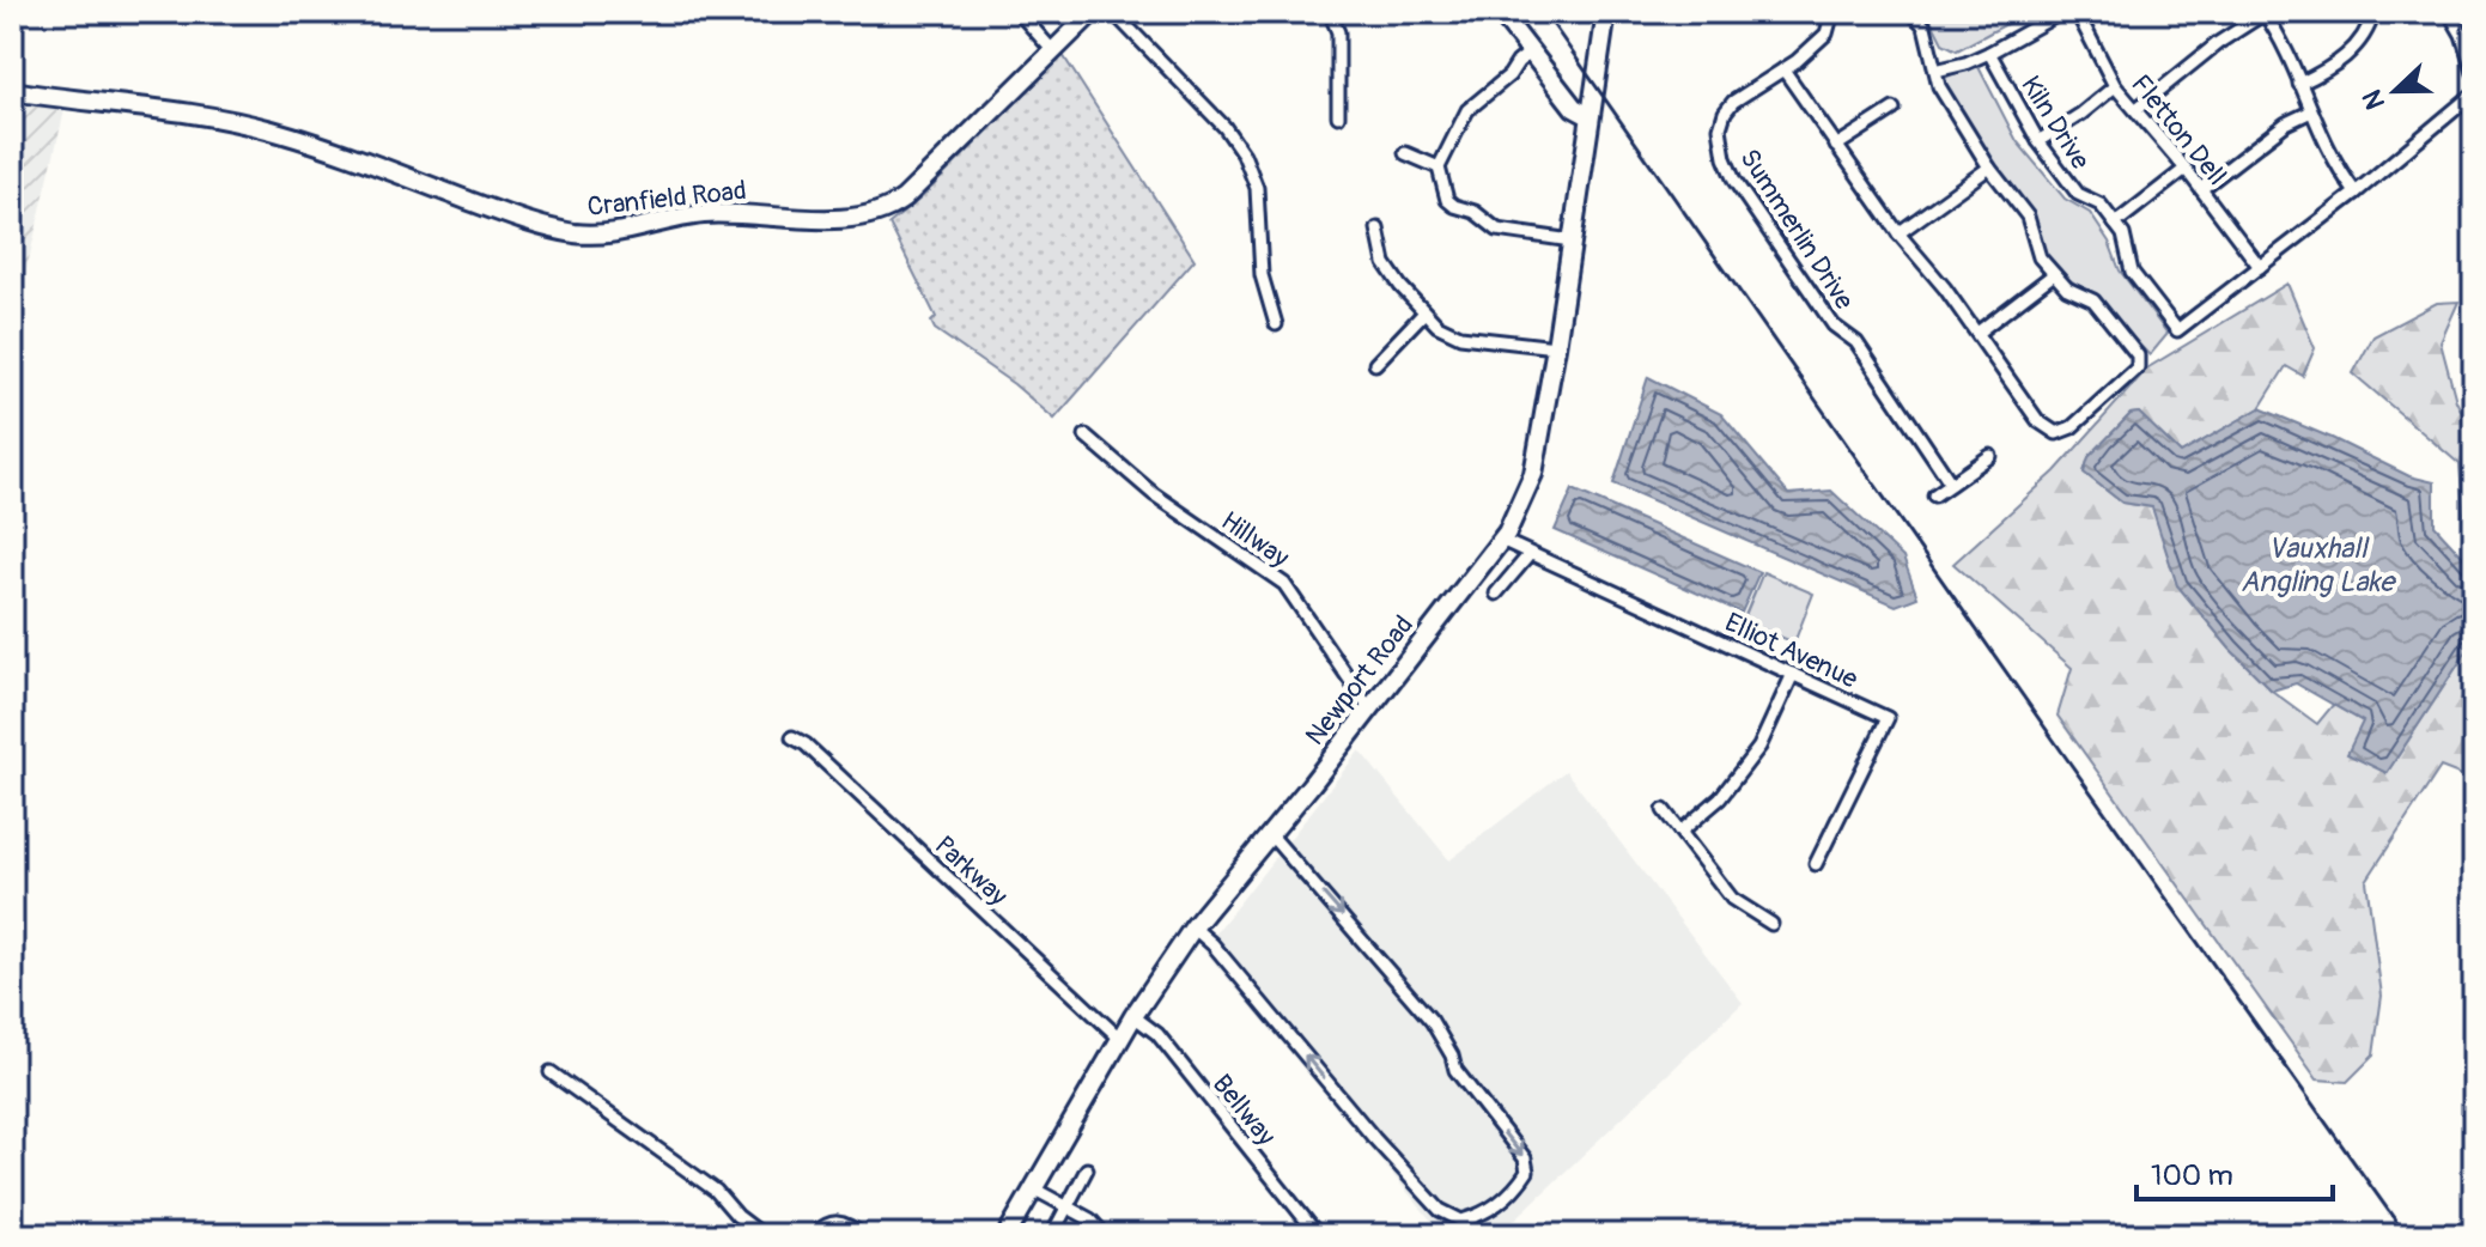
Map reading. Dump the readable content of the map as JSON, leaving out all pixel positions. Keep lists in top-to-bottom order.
{
  "streets": {
    "street": [
      "Kiln Drive",
      "Fletton Dell",
      "Cranfield Road",
      "Summerlin Drive",
      "Hillway",
      "Elliot Avenue",
      "Newport Road",
      "Parkway",
      "Bellway"
    ]
  },
  "crossings": [
    ["Hillway", "Newport Road"],
    ["Elliot Avenue", "Newport Road"],
    ["Newport Road", "Parkway"],
    ["Newport Road", "Bellway"]
  ],
  "water": ["Vauxhall Angling Lake"],
  "scale_bar": "100 m",
  "north": "left"
}
